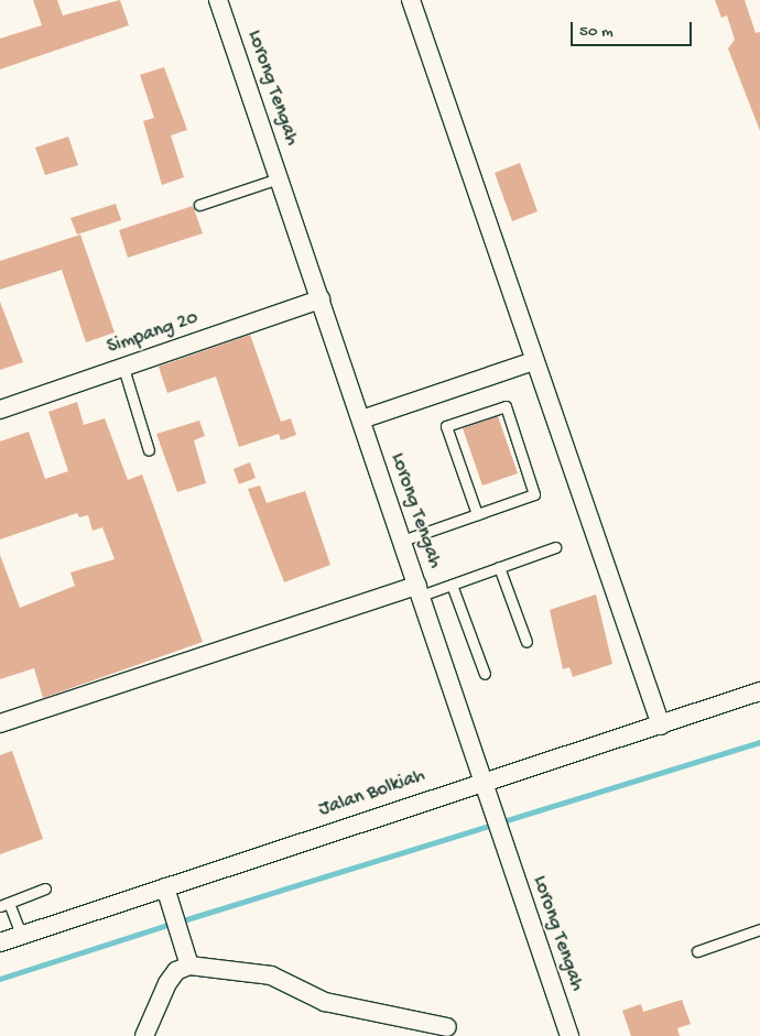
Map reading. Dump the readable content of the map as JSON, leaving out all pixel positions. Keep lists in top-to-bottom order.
{
  "streets": {
    "street": ["Lorong Tengah", "Simpang 20", "Jalan Bolkiah"]
  },
  "crossings": [
    ["Lorong Tengah", "Simpang 20"],
    ["Lorong Tengah", "Jalan Bolkiah"]
  ],
  "scale_bar": "50 m"
}
